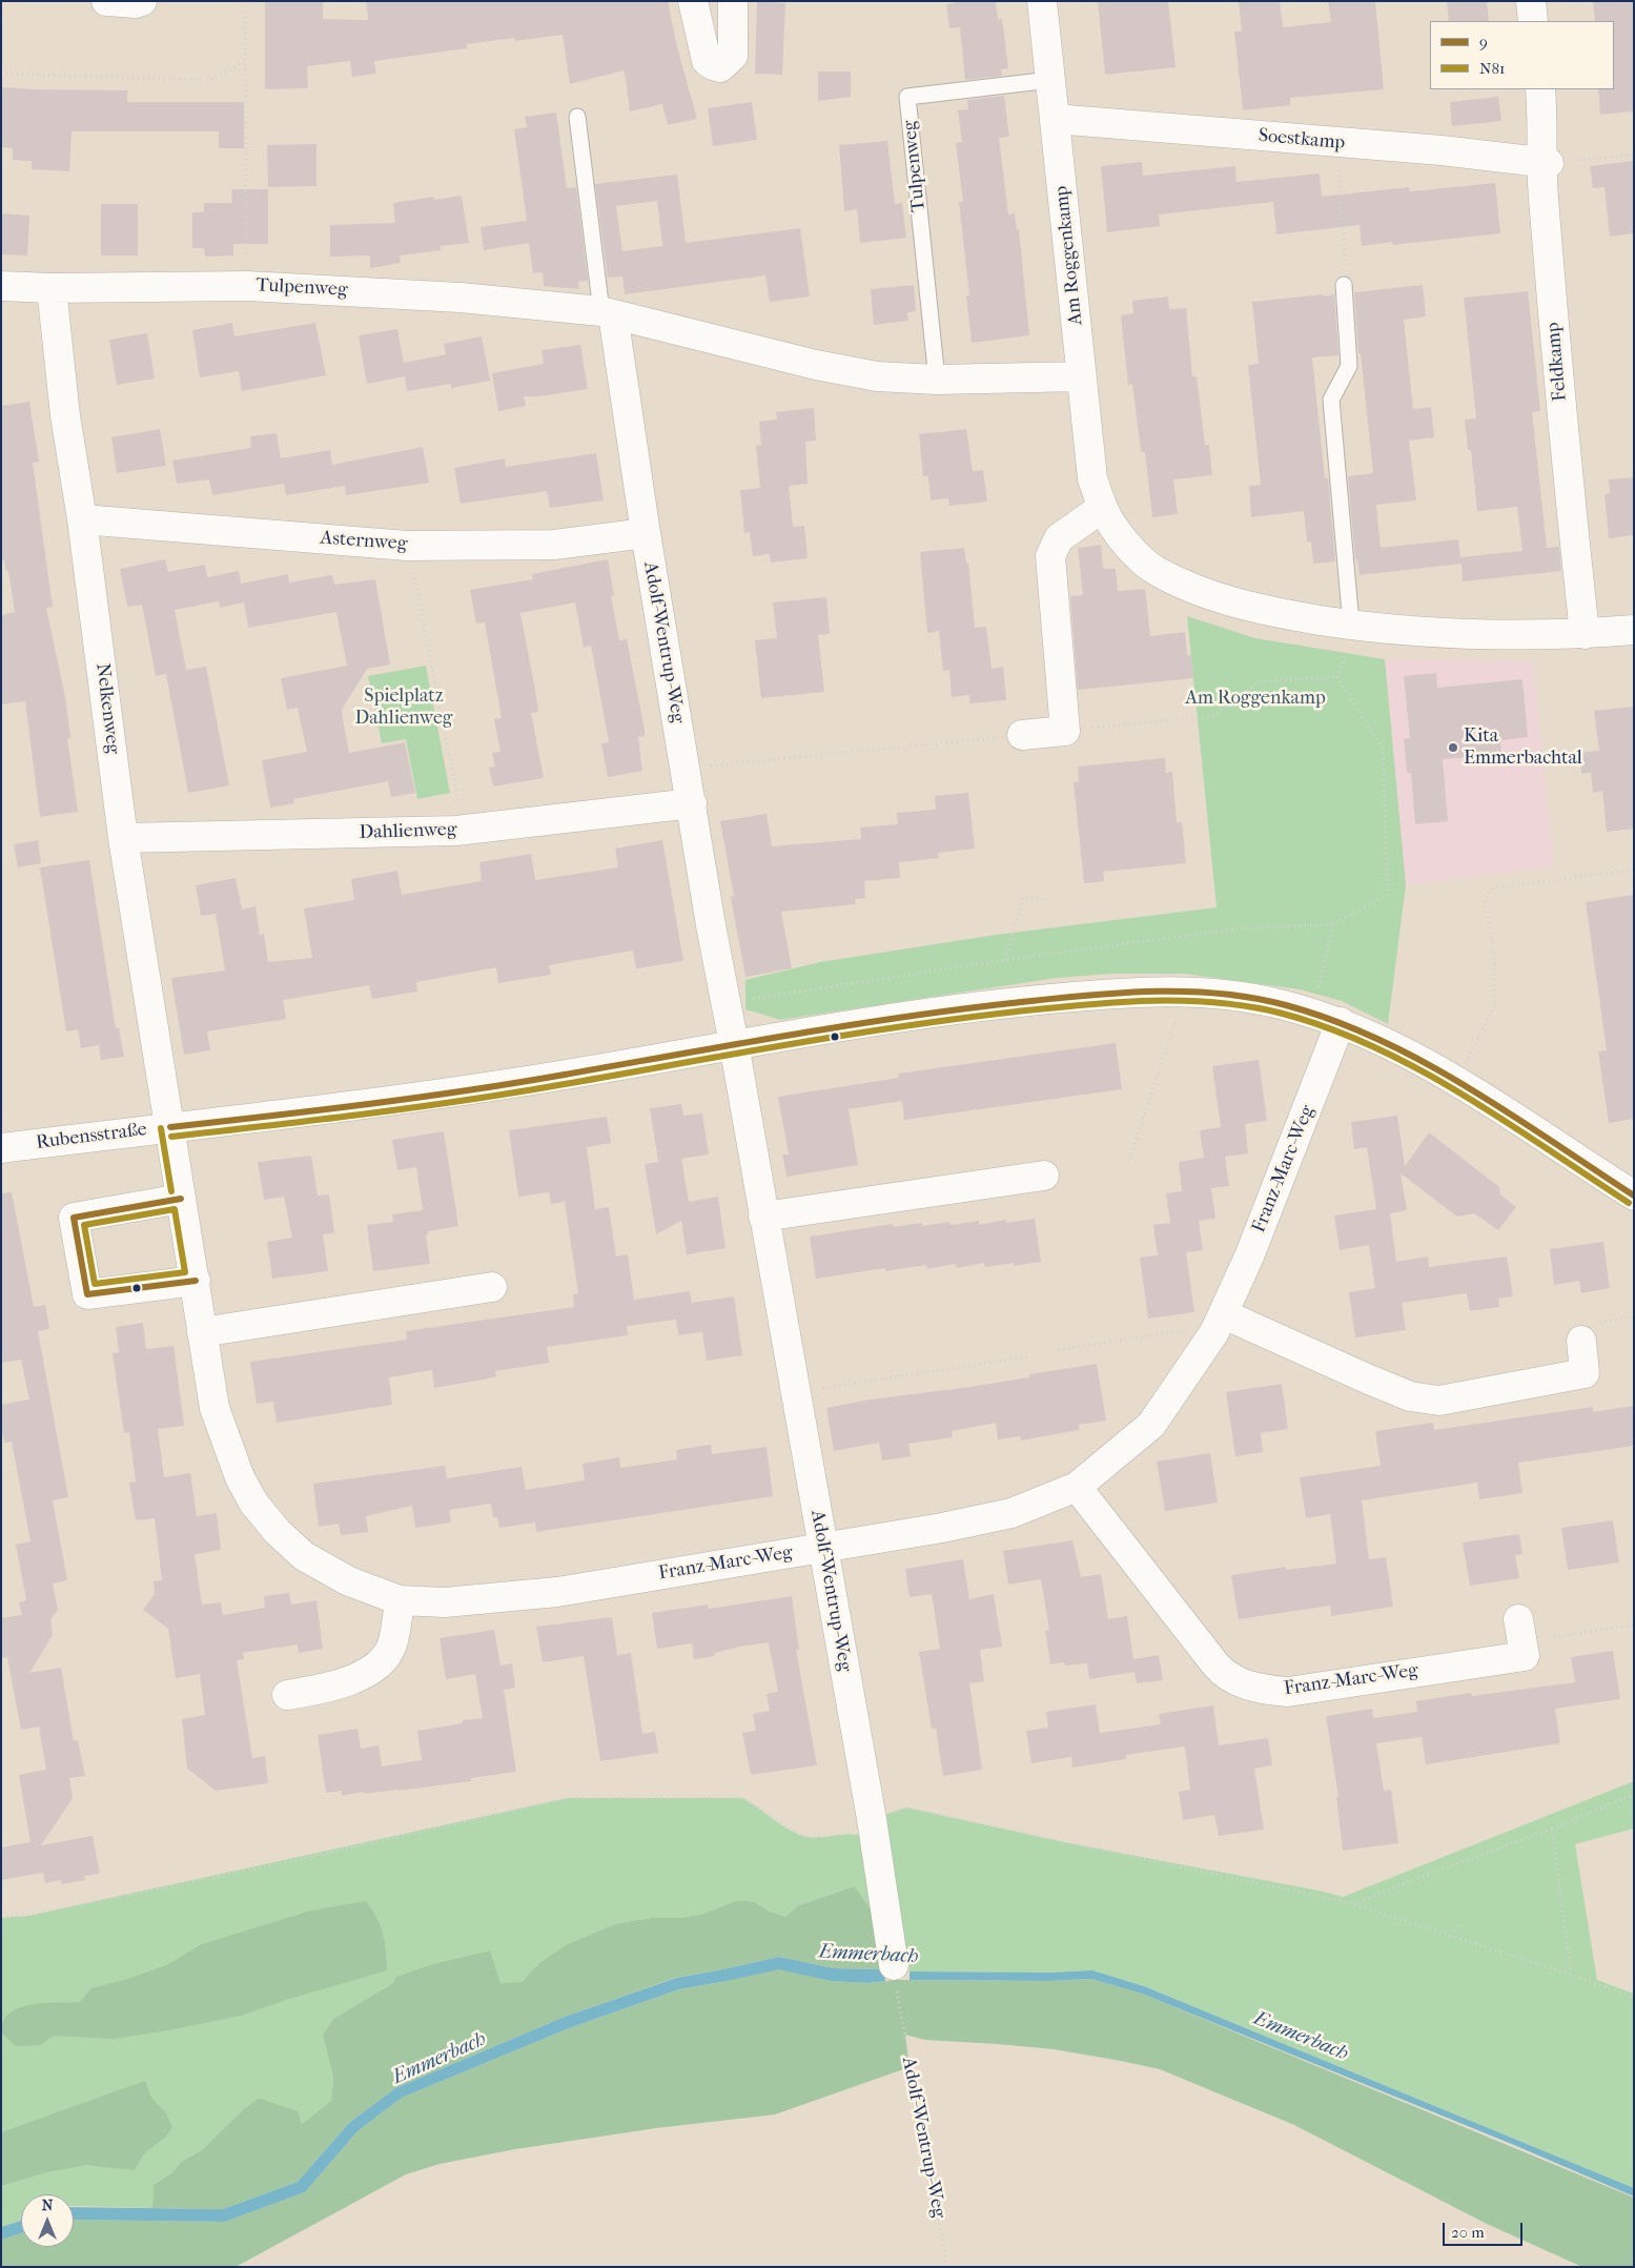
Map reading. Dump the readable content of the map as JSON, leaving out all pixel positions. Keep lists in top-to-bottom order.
{
  "streets": {
    "street": [
      "Soestkamp",
      "Tulpenweg",
      "Am Roggenkamp",
      "Feldkamp",
      "Asternweg",
      "Adolf-Wentrup-Weg",
      "Nelkenweg",
      "Dahlienweg",
      "Rubensstraße",
      "Franz-Marc-Weg"
    ]
  },
  "crossings": [
    ["Soestkamp", "Am Roggenkamp"],
    ["Soestkamp", "Feldkamp"],
    ["Tulpenweg", "Am Roggenkamp"],
    ["Tulpenweg", "Adolf-Wentrup-Weg"],
    ["Tulpenweg", "Nelkenweg"],
    ["Am Roggenkamp", "Feldkamp"],
    ["Asternweg", "Adolf-Wentrup-Weg"],
    ["Asternweg", "Nelkenweg"],
    ["Adolf-Wentrup-Weg", "Dahlienweg"],
    ["Adolf-Wentrup-Weg", "Rubensstraße"],
    ["Adolf-Wentrup-Weg", "Franz-Marc-Weg"],
    ["Nelkenweg", "Dahlienweg"],
    ["Nelkenweg", "Rubensstraße"],
    ["Nelkenweg", "Franz-Marc-Weg"],
    ["Rubensstraße", "Franz-Marc-Weg"]
  ],
  "water": ["Emmerbach"],
  "parks": ["Spielplatz Dahlienweg", "Am Roggenkamp"],
  "places": ["Kita Emmerbachtal"],
  "lines": ["transit line 9", "transit line N81"],
  "legend": ["9", "N81"],
  "scale_bar": "20 m",
  "north": "top"
}
